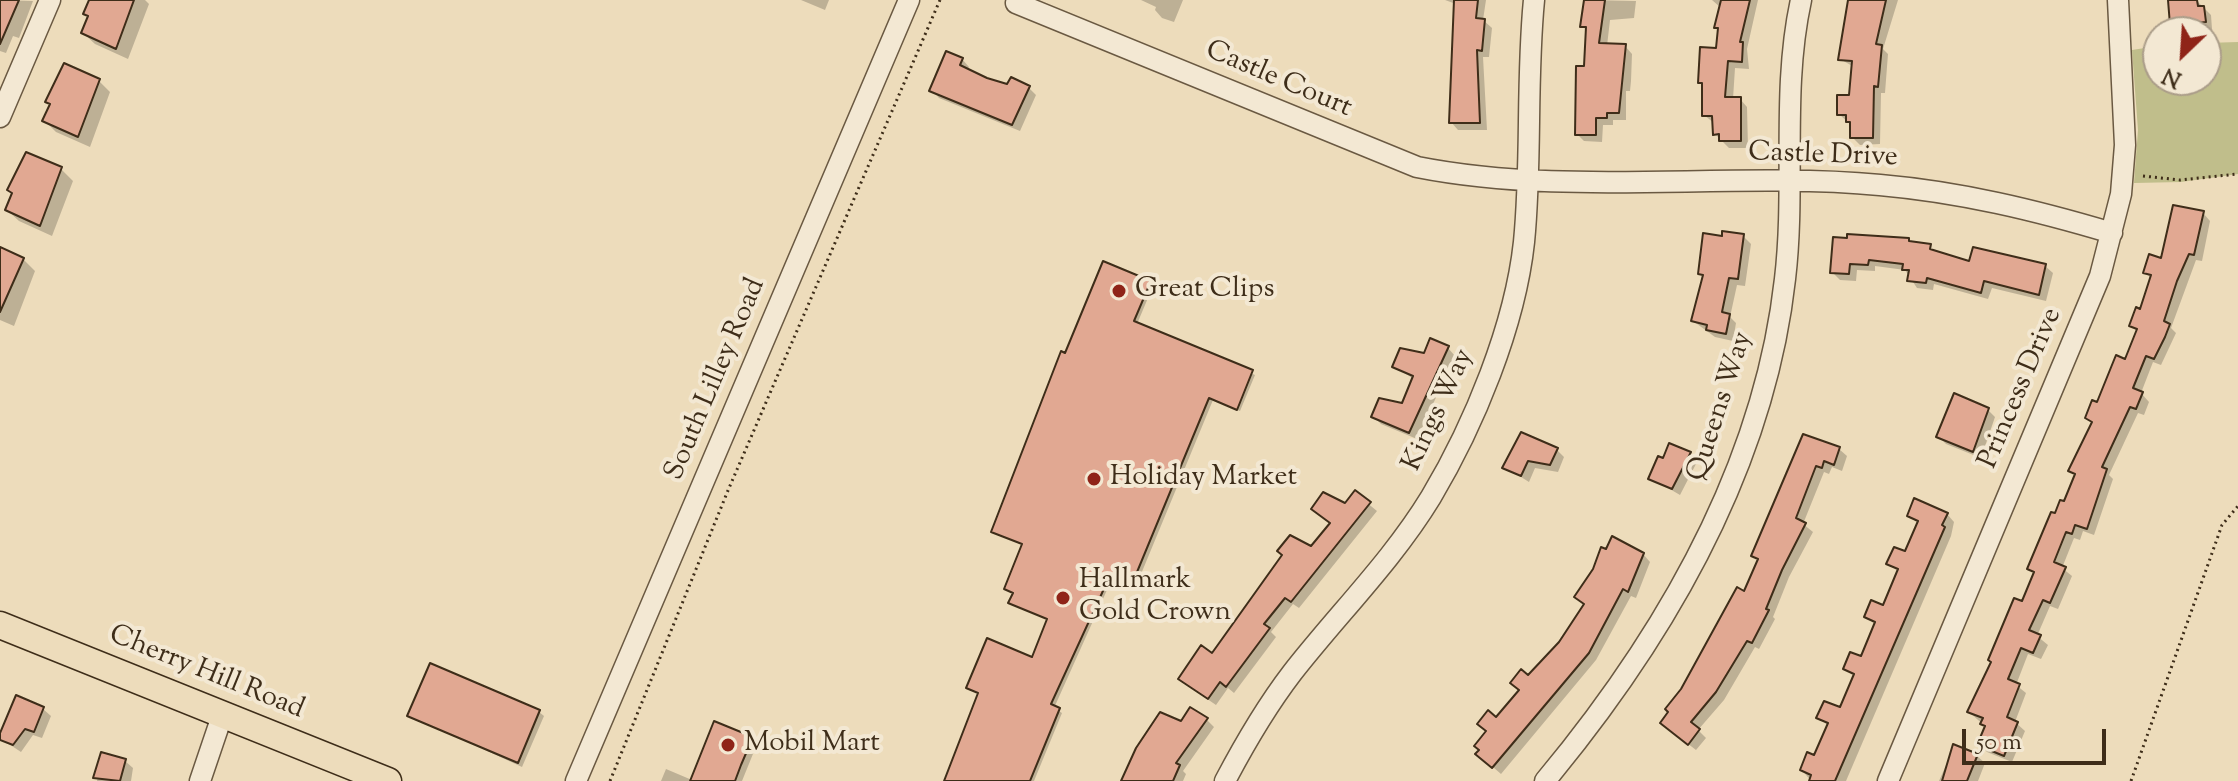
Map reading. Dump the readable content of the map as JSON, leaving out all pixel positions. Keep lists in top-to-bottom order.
{
  "streets": {
    "main road": ["Cherry Hill Road"],
    "street": [
      "Castle Court",
      "Castle Drive",
      "South Lilley Road",
      "Princess Drive",
      "Queens Way",
      "Kings Way"
    ]
  },
  "crossings": [
    ["Castle Court", "Castle Drive"],
    ["Castle Court", "Kings Way"],
    ["Castle Drive", "Princess Drive"],
    ["Castle Drive", "Queens Way"],
    ["Castle Drive", "Kings Way"]
  ],
  "places": [
    "Great Clips",
    "Holiday Market",
    "Hallmark Gold Crown",
    "Mobil Mart"
  ],
  "scale_bar": "50 m",
  "north": "bottom left"
}
